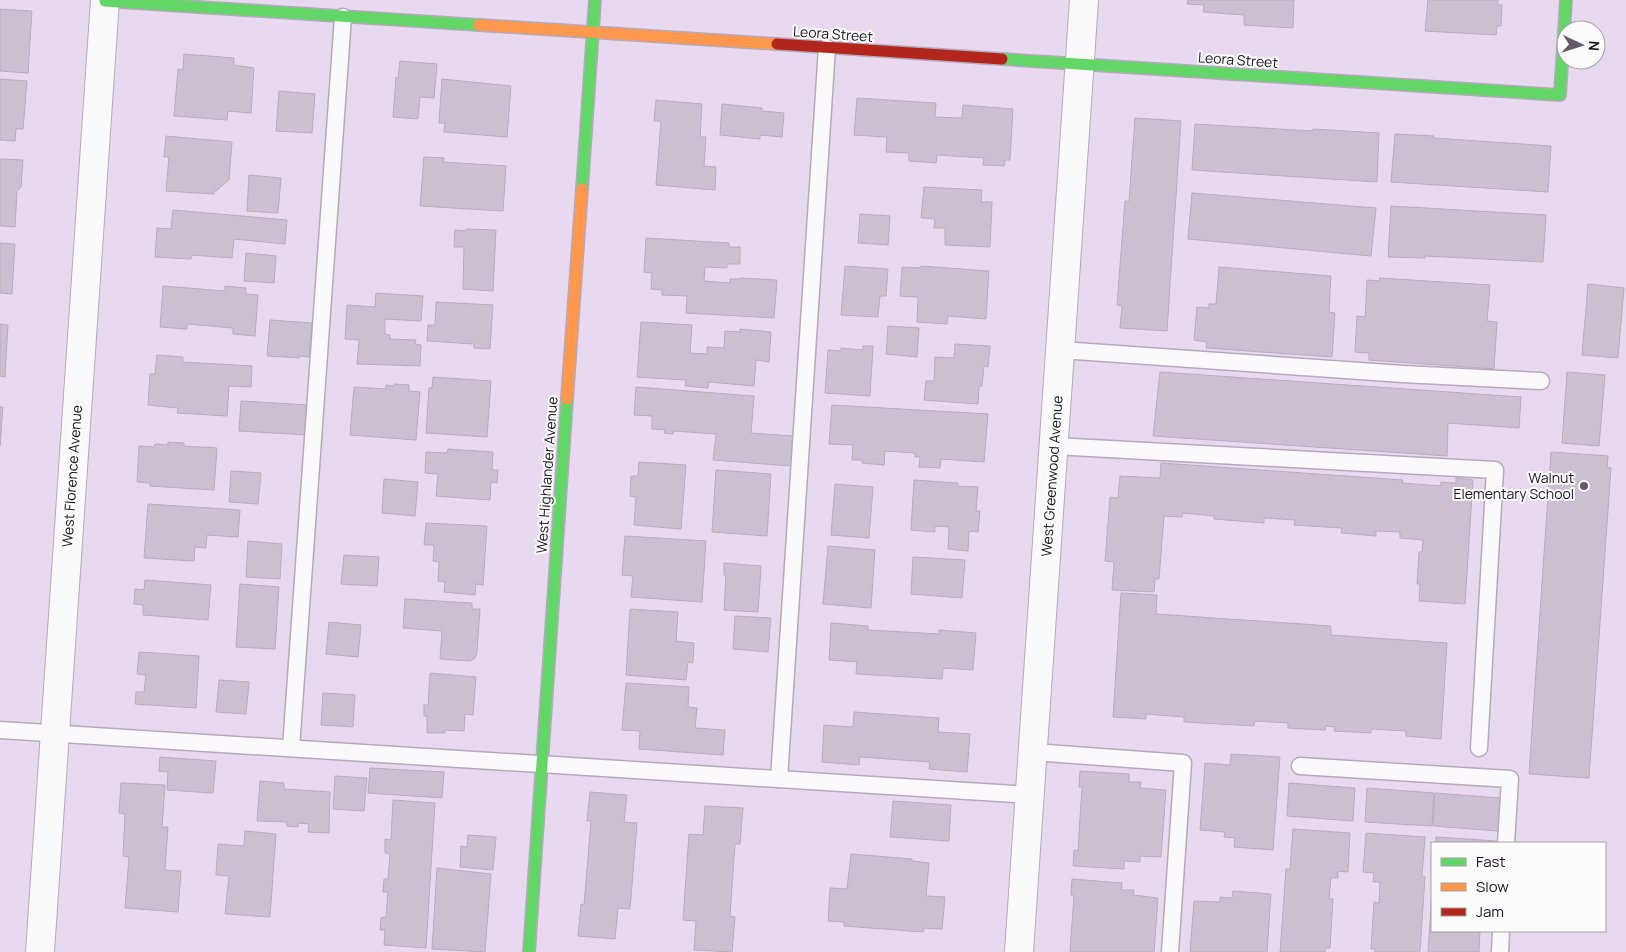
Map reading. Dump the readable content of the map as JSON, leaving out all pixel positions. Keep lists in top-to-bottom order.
{
  "streets": {
    "street": [
      "Leora Street",
      "West Highlander Avenue",
      "West Florence Avenue",
      "West Greenwood Avenue"
    ]
  },
  "crossings": [
    ["Leora Street", "West Highlander Avenue"],
    ["Leora Street", "West Florence Avenue"],
    ["Leora Street", "West Greenwood Avenue"]
  ],
  "places": ["Walnut Elementary School"],
  "legend": ["Fast", "Slow", "Jam"],
  "north": "right"
}
